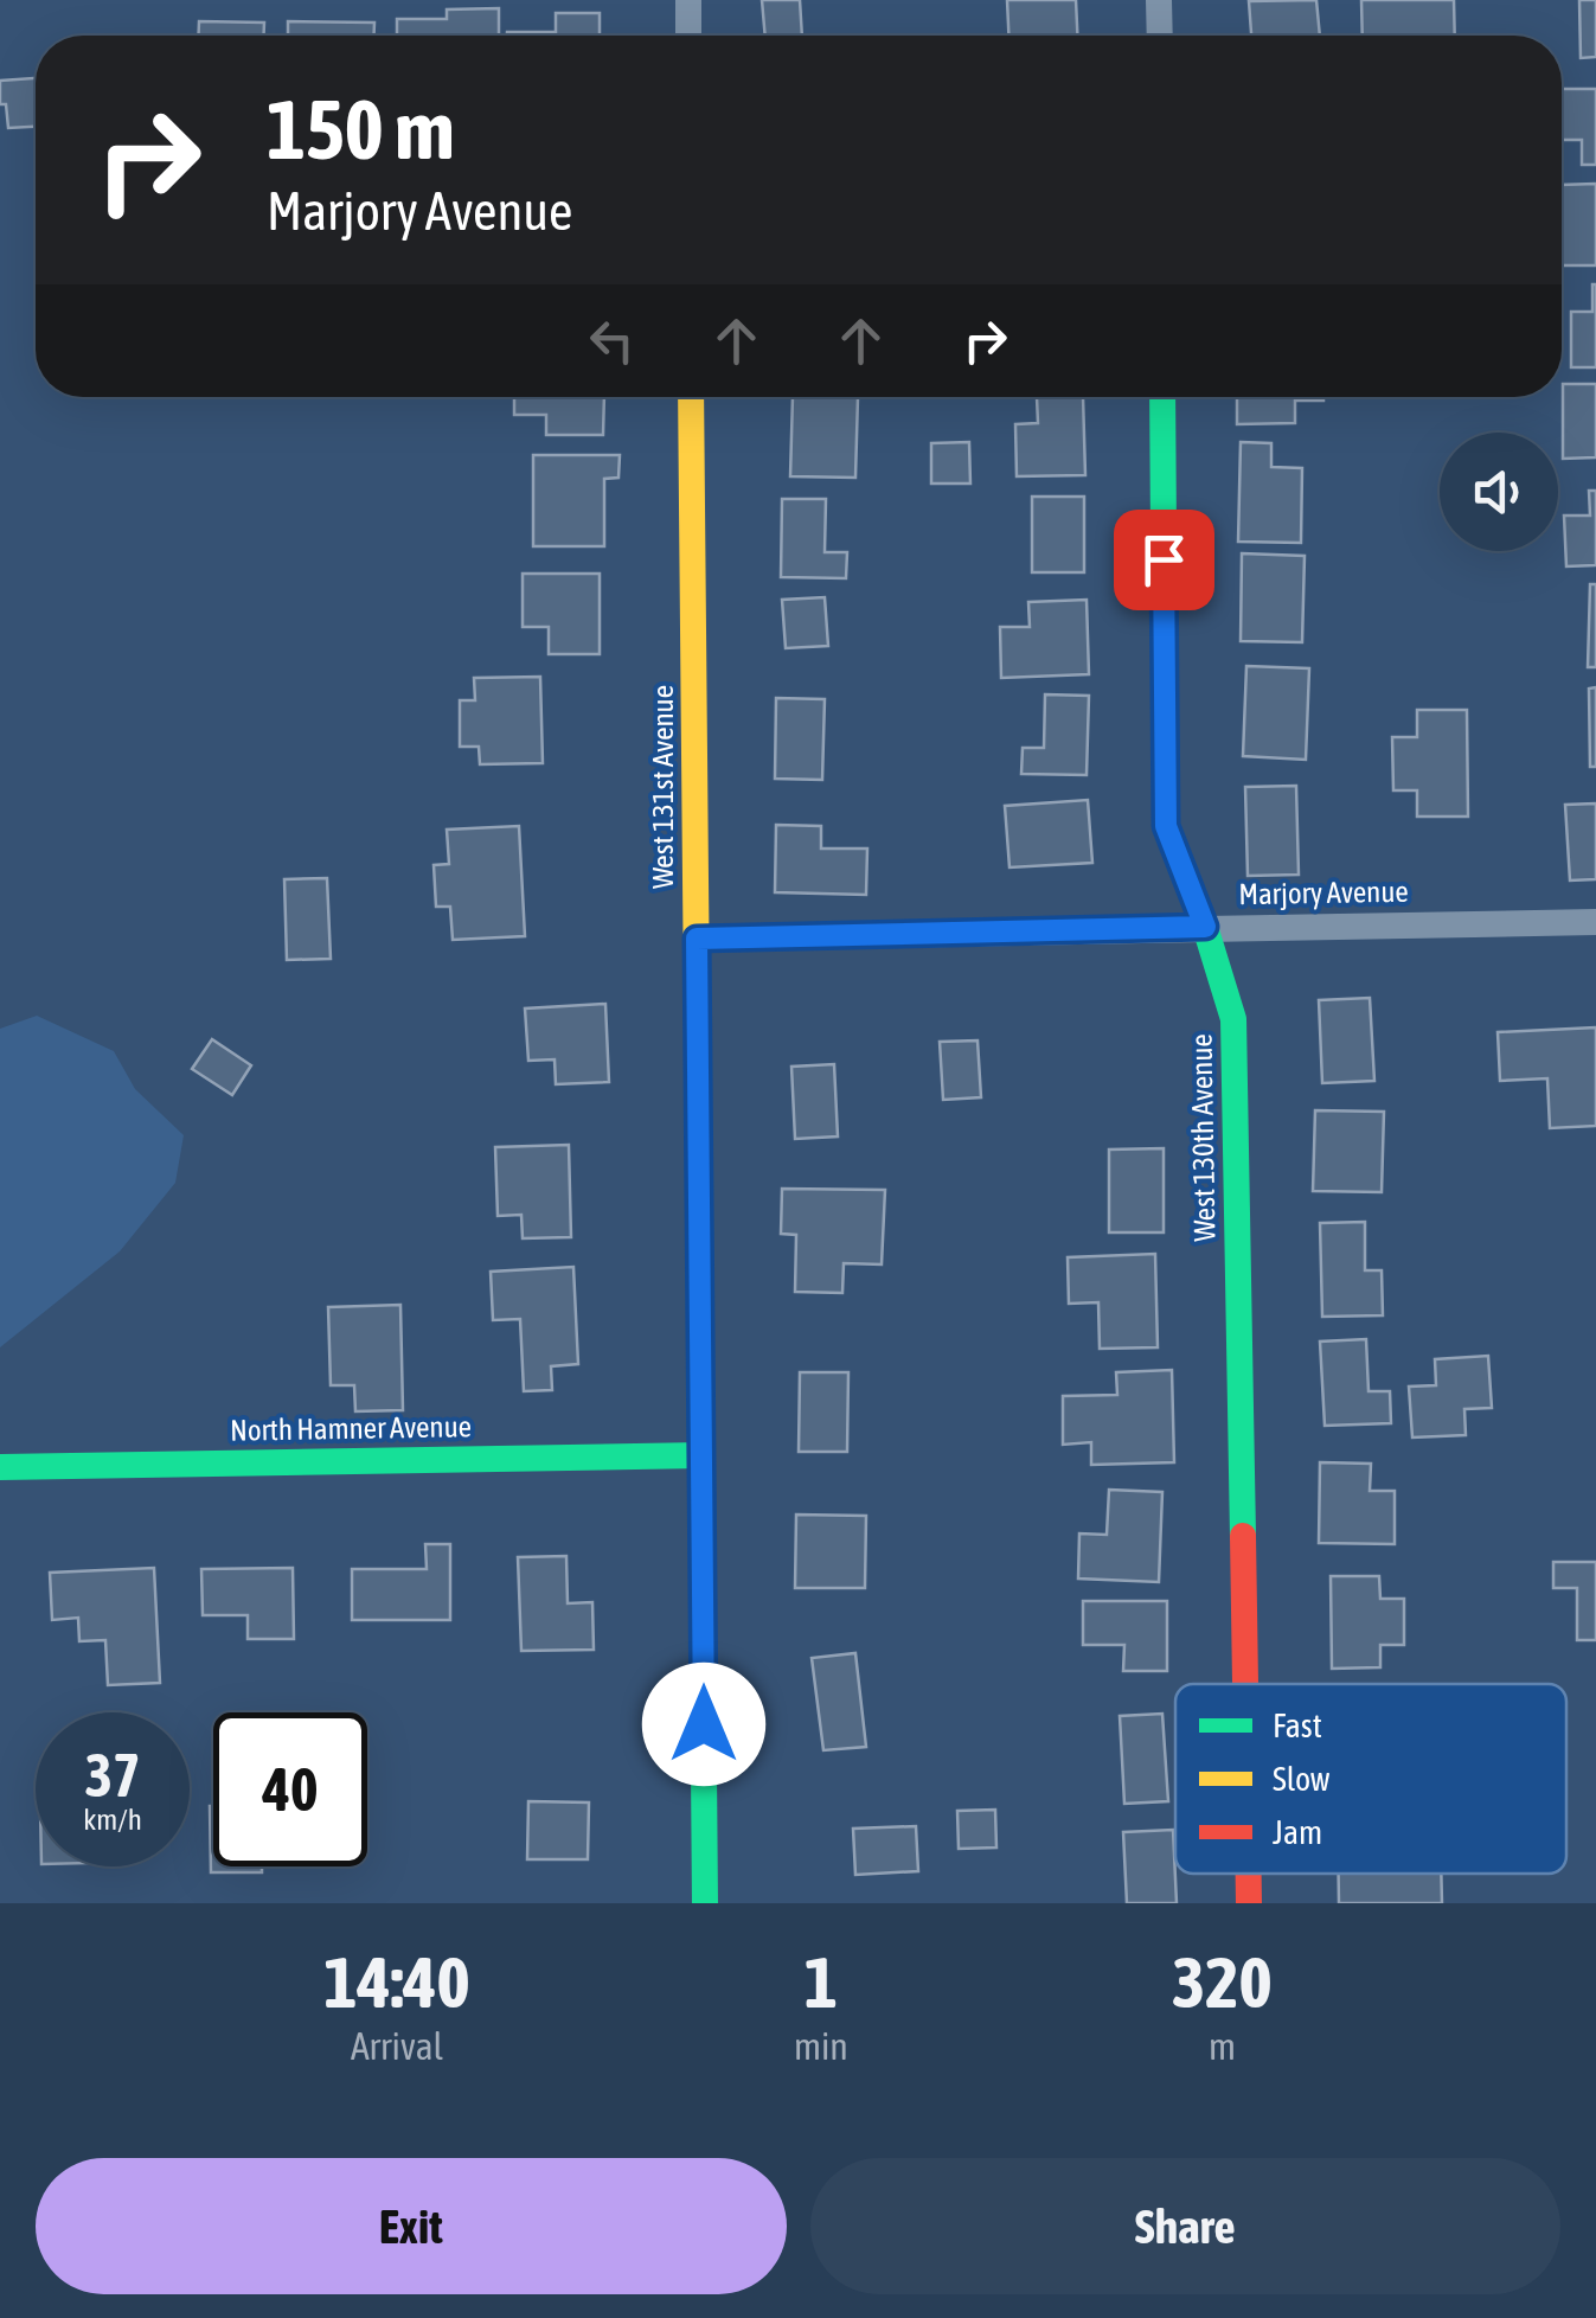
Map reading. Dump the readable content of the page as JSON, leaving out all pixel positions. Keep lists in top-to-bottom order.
{
  "streets": {
    "street": [
      "West 131st Avenue",
      "Marjory Avenue",
      "West 130th Avenue",
      "North Hamner Avenue"
    ]
  },
  "crossings": [
    ["West 131st Avenue", "Marjory Avenue"],
    ["West 131st Avenue", "North Hamner Avenue"],
    ["Marjory Avenue", "West 130th Avenue"]
  ],
  "legend": ["Fast", "Slow", "Jam"],
  "page": {
    "turn": ["150 m", "Marjory Avenue"],
    "speed": "37 km/h",
    "limit": "40",
    "eta": [
      "14:40",
      "Arrival",
      "1",
      "min",
      "320",
      "m"
    ],
    "buttons": ["Exit", "Share"]
  }
}
